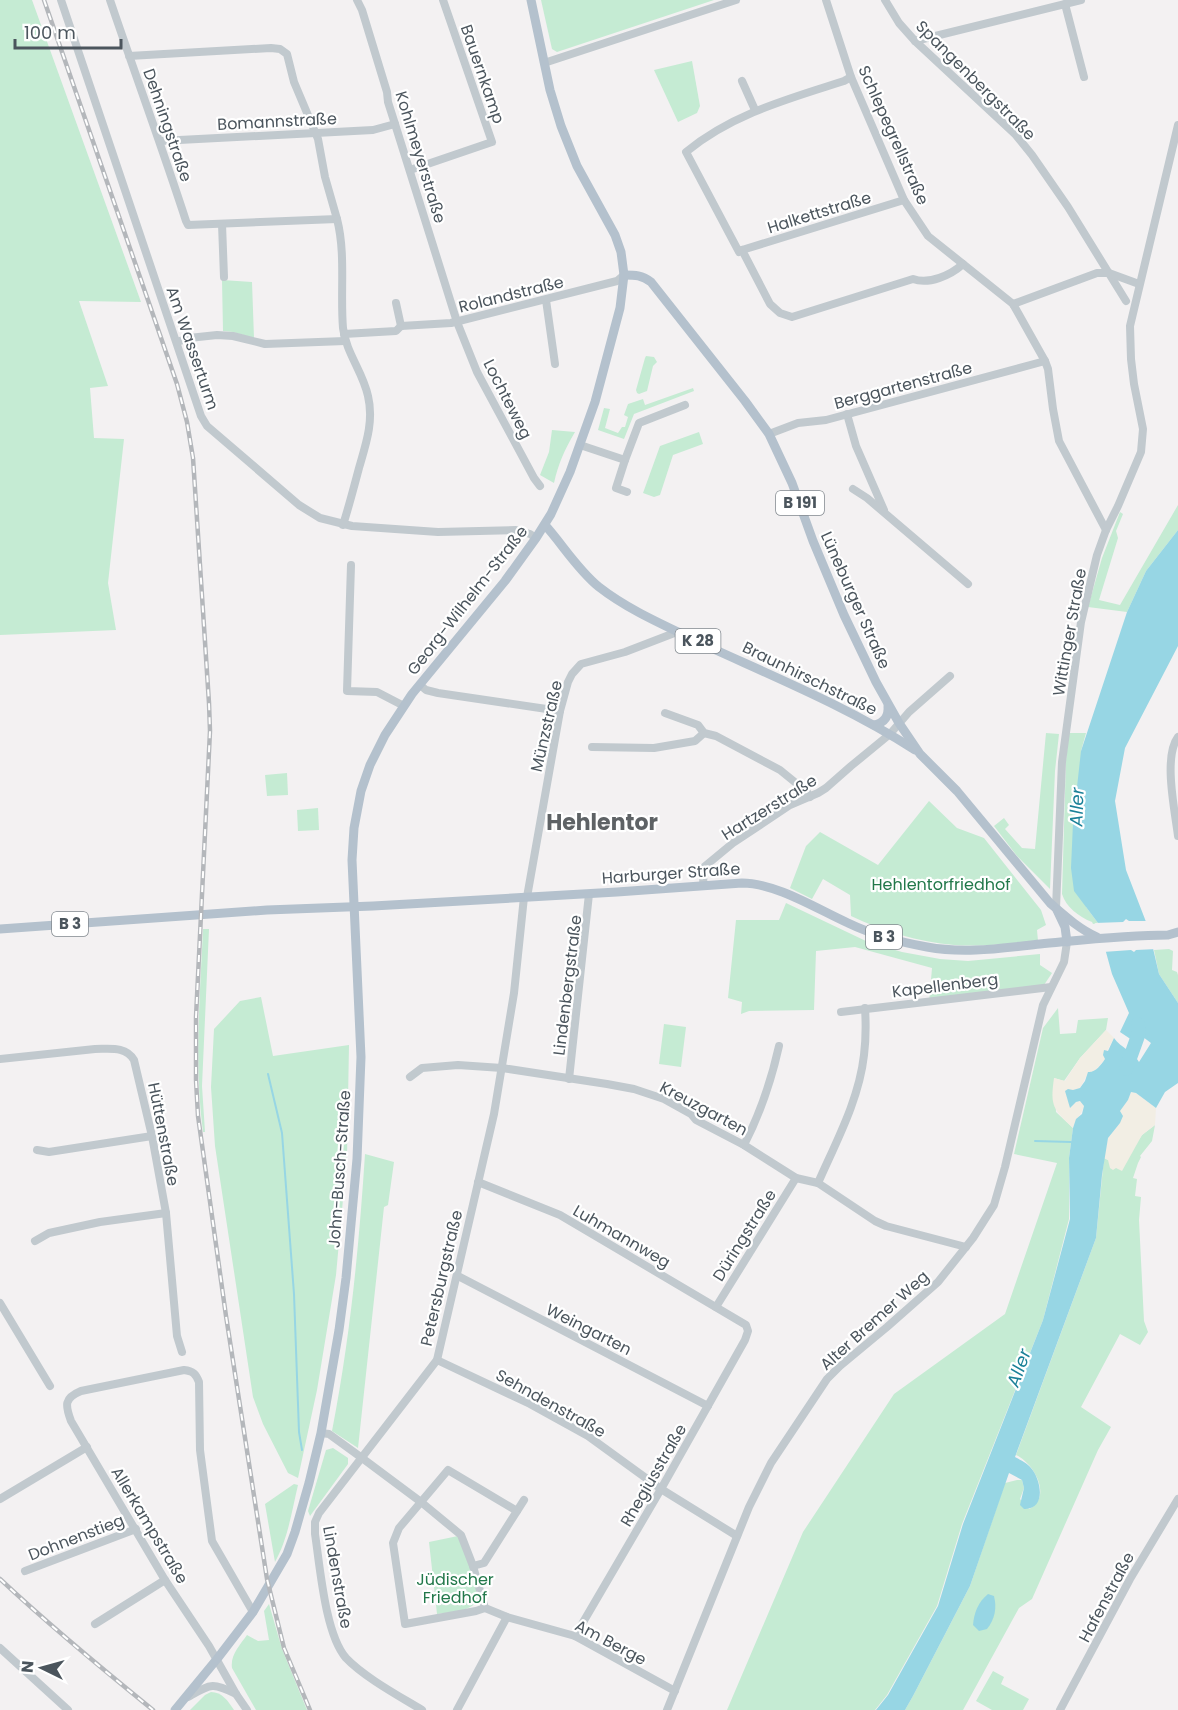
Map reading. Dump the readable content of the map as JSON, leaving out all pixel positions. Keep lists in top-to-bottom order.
{
  "streets": {
    "main road": [
      "B 191",
      "Georg-Wilhelm-Straße",
      "Lüneburger Straße",
      "K 28",
      "Braunhirschstraße",
      "Harburger Straße",
      "B 3",
      "John-Busch-Straße"
    ],
    "street": [
      "Bauernkamp",
      "Spangenbergstraße",
      "Bomannstraße",
      "Dehningstraße",
      "Schlepegrellstraße",
      "Kohlmeyerstraße",
      "Halkettstraße",
      "Rolandstraße",
      "Am Wasserturm",
      "Berggartenstraße",
      "Lochteweg",
      "Wittinger Straße",
      "Münzstraße",
      "Hartzerstraße",
      "Lindenbergstraße",
      "Kapellenberg",
      "Kreuzgarten",
      "Hüttenstraße",
      "Düringstraße",
      "Luhmannweg",
      "Petersburgstraße",
      "Alter Bremer Weg",
      "Weingarten",
      "Sehndenstraße",
      "Rhegiusstraße",
      "Allerkampstraße",
      "Dohnenstieg",
      "Lindenstraße",
      "Hafenstraße",
      "Am Berge"
    ]
  },
  "crossings": [
    ["Bauernkamp", "Kohlmeyerstraße"],
    ["Bomannstraße", "Dehningstraße"],
    ["Bomannstraße", "Kohlmeyerstraße"],
    ["Schlepegrellstraße", "Halkettstraße"],
    ["Schlepegrellstraße", "Berggartenstraße"],
    ["Schlepegrellstraße", "Wittinger Straße"],
    ["Kohlmeyerstraße", "Rolandstraße"],
    ["Kohlmeyerstraße", "Lochteweg"],
    ["Rolandstraße", "Am Wasserturm"],
    ["Rolandstraße", "Lochteweg"],
    ["Rolandstraße", "Georg-Wilhelm-Straße"],
    ["Rolandstraße", "Lüneburger Straße"],
    ["Am Wasserturm", "Georg-Wilhelm-Straße"],
    ["Berggartenstraße", "Lüneburger Straße"],
    ["Georg-Wilhelm-Straße", "Lüneburger Straße"],
    ["Georg-Wilhelm-Straße", "Braunhirschstraße"],
    ["Georg-Wilhelm-Straße", "Harburger Straße"],
    ["Georg-Wilhelm-Straße", "John-Busch-Straße"],
    ["Lüneburger Straße", "Wittinger Straße"],
    ["Lüneburger Straße", "Braunhirschstraße"],
    ["Lüneburger Straße", "Hartzerstraße"],
    ["Lüneburger Straße", "Harburger Straße"],
    ["Lüneburger Straße", "Alter Bremer Weg"],
    ["Braunhirschstraße", "Münzstraße"],
    ["Braunhirschstraße", "Hartzerstraße"],
    ["Münzstraße", "Harburger Straße"],
    ["Münzstraße", "Petersburgstraße"],
    ["Hartzerstraße", "Harburger Straße"],
    ["Harburger Straße", "B 3"],
    ["Harburger Straße", "Lindenbergstraße"],
    ["Harburger Straße", "John-Busch-Straße"],
    ["Harburger Straße", "Petersburgstraße"],
    ["Harburger Straße", "Alter Bremer Weg"],
    ["Lindenbergstraße", "Kreuzgarten"],
    ["Kapellenberg", "Alter Bremer Weg"],
    ["Kreuzgarten", "Düringstraße"],
    ["Kreuzgarten", "Petersburgstraße"],
    ["Kreuzgarten", "Alter Bremer Weg"],
    ["Düringstraße", "Luhmannweg"],
    ["Luhmannweg", "Petersburgstraße"],
    ["Luhmannweg", "Rhegiusstraße"],
    ["Petersburgstraße", "Weingarten"],
    ["Petersburgstraße", "Sehndenstraße"],
    ["Petersburgstraße", "Lindenstraße"],
    ["Alter Bremer Weg", "Sehndenstraße"],
    ["Alter Bremer Weg", "Am Berge"],
    ["Weingarten", "Rhegiusstraße"],
    ["Sehndenstraße", "Rhegiusstraße"],
    ["Rhegiusstraße", "Am Berge"],
    ["Allerkampstraße", "Dohnenstieg"]
  ],
  "districts": ["Hehlentor"],
  "water": ["Aller"],
  "parks": ["Hehlentorfriedhof", "Jüdischer Friedhof"],
  "scale_bar": "100 m",
  "north": "left"
}
